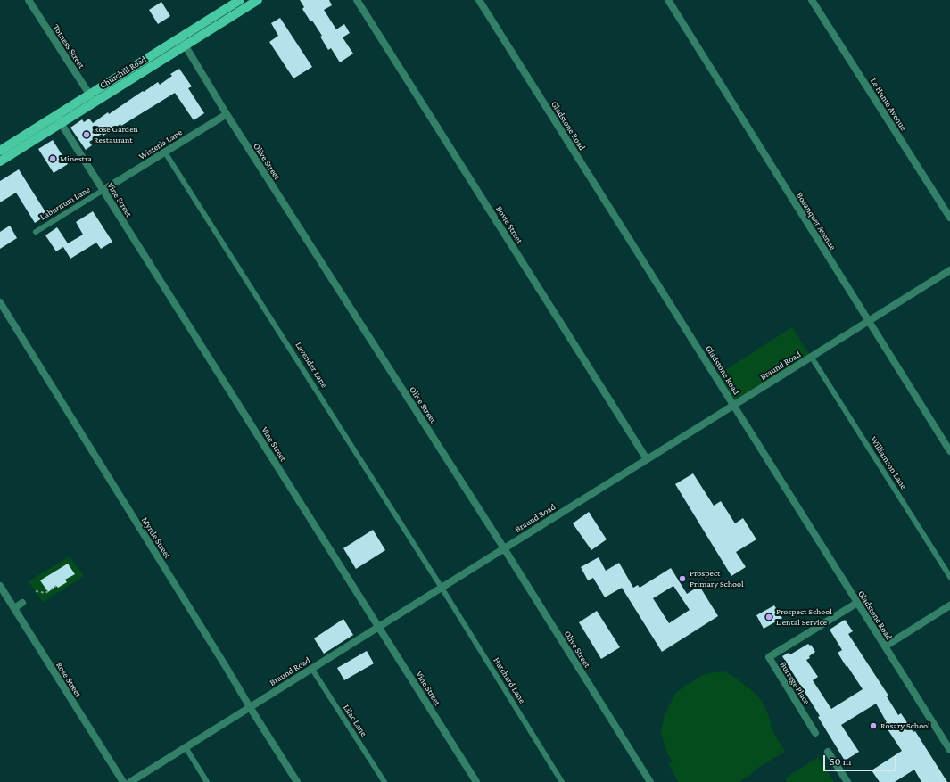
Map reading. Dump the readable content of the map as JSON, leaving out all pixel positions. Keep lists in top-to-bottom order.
{
  "streets": {
    "main road": ["Churchill Road"],
    "street": [
      "Totness Street",
      "Le Hunte Avenue",
      "Gladstone Road",
      "Wisteria Lane",
      "Olive Street",
      "Vine Street",
      "Bosanquet Avenue",
      "Boyle Street",
      "Braund Road",
      "Myrtle Street",
      "Rose Street",
      "Burrage Place"
    ],
    "lane": [
      "Laburnum Lane",
      "Lavender Lane",
      "Williamson Lane",
      "Hatchard Lane",
      "Lilac Lane"
    ]
  },
  "crossings": [
    ["Totness Street", "Churchill Road"],
    ["Churchill Road", "Olive Street"],
    ["Churchill Road", "Vine Street"],
    ["Gladstone Road", "Braund Road"],
    ["Gladstone Road", "Burrage Place"],
    ["Wisteria Lane", "Olive Street"],
    ["Wisteria Lane", "Vine Street"],
    ["Wisteria Lane", "Laburnum Lane"],
    ["Wisteria Lane", "Lavender Lane"],
    ["Olive Street", "Braund Road"],
    ["Vine Street", "Laburnum Lane"],
    ["Vine Street", "Braund Road"],
    ["Bosanquet Avenue", "Braund Road"],
    ["Boyle Street", "Braund Road"],
    ["Lavender Lane", "Braund Road"],
    ["Lavender Lane", "Hatchard Lane"],
    ["Braund Road", "Williamson Lane"],
    ["Braund Road", "Myrtle Street"],
    ["Braund Road", "Hatchard Lane"],
    ["Braund Road", "Lilac Lane"]
  ],
  "places": [
    "Rose Garden Restaurant",
    "Minestra",
    "Prospect Primary School",
    "Prospect School Dental Service",
    "Rosary School"
  ],
  "scale_bar": "50 m"
}
